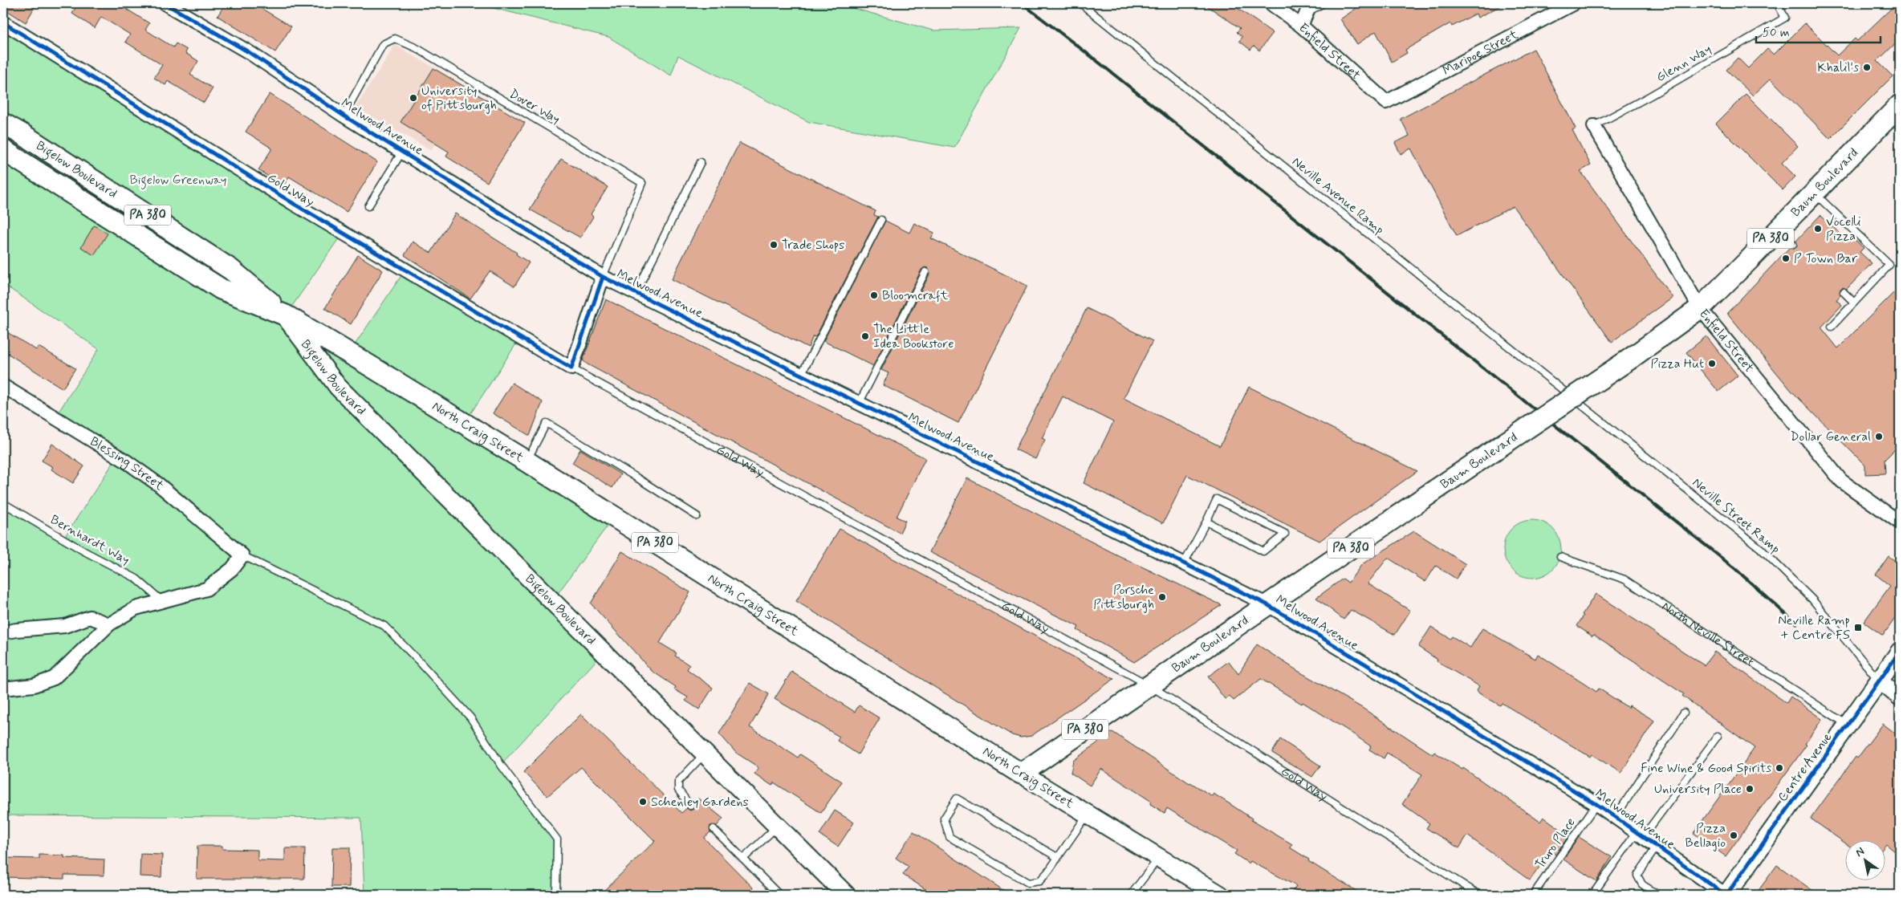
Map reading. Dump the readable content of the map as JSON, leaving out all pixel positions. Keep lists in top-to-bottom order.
{
  "streets": {
    "main road": [
      "Bigelow Boulevard",
      "Baum Boulevard",
      "PA 380",
      "North Craig Street",
      "Centre Avenue"
    ],
    "street": [
      "Enfield Street",
      "Maripoe Street",
      "Melwood Avenue",
      "Gold Way",
      "Blessing Street"
    ],
    "lane": [
      "Glenn Way",
      "Dover Way",
      "Neville Avenue Ramp",
      "Neville Street Ramp",
      "Bernhardt Way",
      "North Neville Street",
      "Truro Place"
    ]
  },
  "crossings": [
    ["Enfield Street", "Maripoe Street"],
    ["Enfield Street", "Glenn Way"],
    ["Enfield Street", "Baum Boulevard"],
    ["Dover Way", "Melwood Avenue"],
    ["Melwood Avenue", "Baum Boulevard"],
    ["Melwood Avenue", "Centre Avenue"],
    ["Melwood Avenue", "Truro Place"],
    ["Bigelow Boulevard", "North Craig Street"],
    ["Baum Boulevard", "Gold Way"],
    ["Baum Boulevard", "North Craig Street"],
    ["Neville Avenue Ramp", "Neville Street Ramp"],
    ["Neville Street Ramp", "Centre Avenue"],
    ["North Neville Street", "Centre Avenue"]
  ],
  "parks": ["Bigelow Greenway"],
  "places": {
    "other": [
      "Khalil's",
      "University of Pittsburgh",
      "Vocelli Pizza",
      "Trade Shops",
      "P Town Bar",
      "Bloomcraft",
      "The Little Idea Bookstore",
      "Pizza Hut",
      "Dollar General",
      "Porsche Pittsburgh",
      "Fine Wine & Good Spirits",
      "University Place",
      "Schenley Gardens",
      "Pizza Bellagio"
    ],
    "transit": ["Neville Ramp + Centre FS"]
  },
  "scale_bar": "50 m",
  "north": "top left"
}
